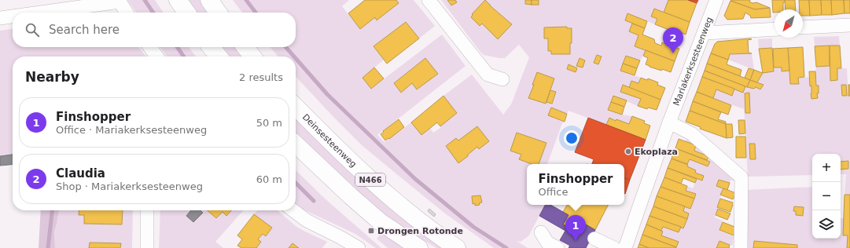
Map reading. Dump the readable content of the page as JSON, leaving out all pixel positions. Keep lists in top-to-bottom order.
{
  "streets": {
    "highway": ["Deinsesteenweg", "N466"],
    "street": ["Mariakerksesteenweg"]
  },
  "places": {
    "other": ["Ekoplaza"],
    "transit": ["Drongen Rotonde"]
  },
  "north": "bottom left",
  "page": {
    "search": "Search here",
    "pins": ["2", "1"],
    "heading": ["Nearby", "2 results"],
    "list": [
      {
        "mark": "1",
        "name": "Finshopper",
        "note": "Office · Mariakerksesteenweg",
        "value": "50 m"
      },
      {
        "mark": "2",
        "name": "Claudia",
        "note": "Shop · Mariakerksesteenweg",
        "value": "60 m"
      }
    ],
    "map_buttons": ["+", "−"],
    "popup": ["Finshopper", "Office"]
  }
}
